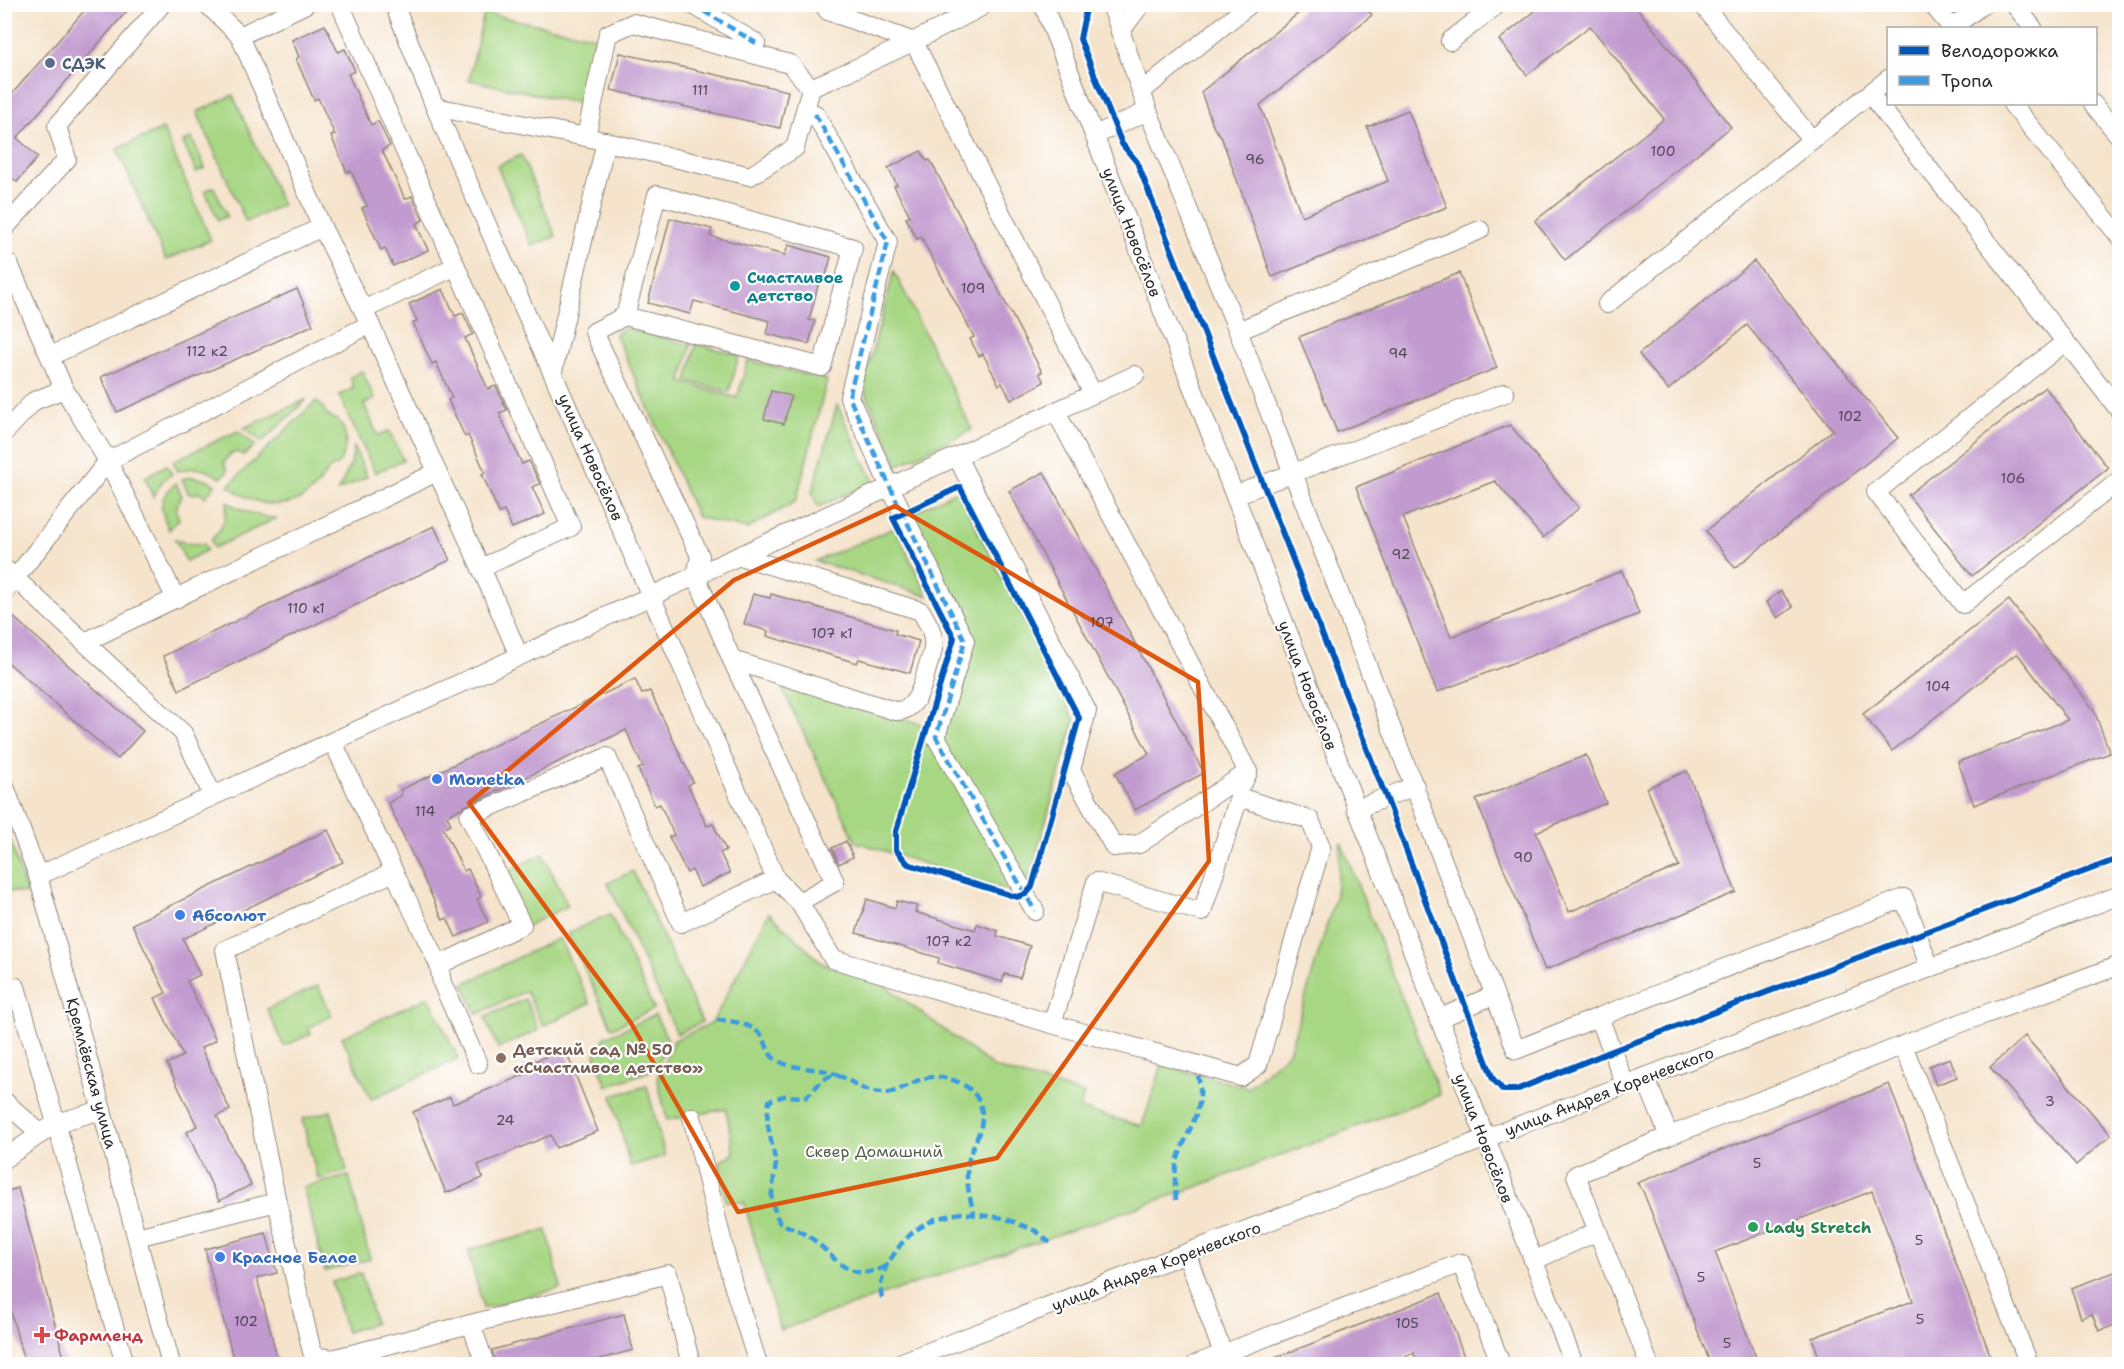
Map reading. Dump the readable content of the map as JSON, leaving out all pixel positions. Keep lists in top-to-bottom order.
{
  "streets": {
    "street": ["улица Новосёлов", "Кремлёвская улица", "улица Андрея Кореневского"]
  },
  "crossings": [
    ["улица Новосёлов", "улица Андрея Кореневского"]
  ],
  "parks": ["Сквер Домашний"],
  "places": {
    "other": [
      "СДЭК",
      "Счастливое детство",
      "Monetka",
      "Абсолют",
      "Детский сад № 50 «Счастливое детство»",
      "Lady Stretch",
      "Красное Белое"
    ],
    "health": ["Фармленд"]
  },
  "house_numbers": [
    "111",
    "100",
    "96",
    "109",
    "112 к2",
    "94",
    "102",
    "106",
    "92",
    "110 к1",
    "107",
    "107 к1",
    "104",
    "114",
    "90",
    "107 к2",
    "3",
    "24",
    "5",
    "5",
    "5",
    "5",
    "102",
    "105",
    "5"
  ],
  "legend": ["Велодорожка", "Тропа"]
}
